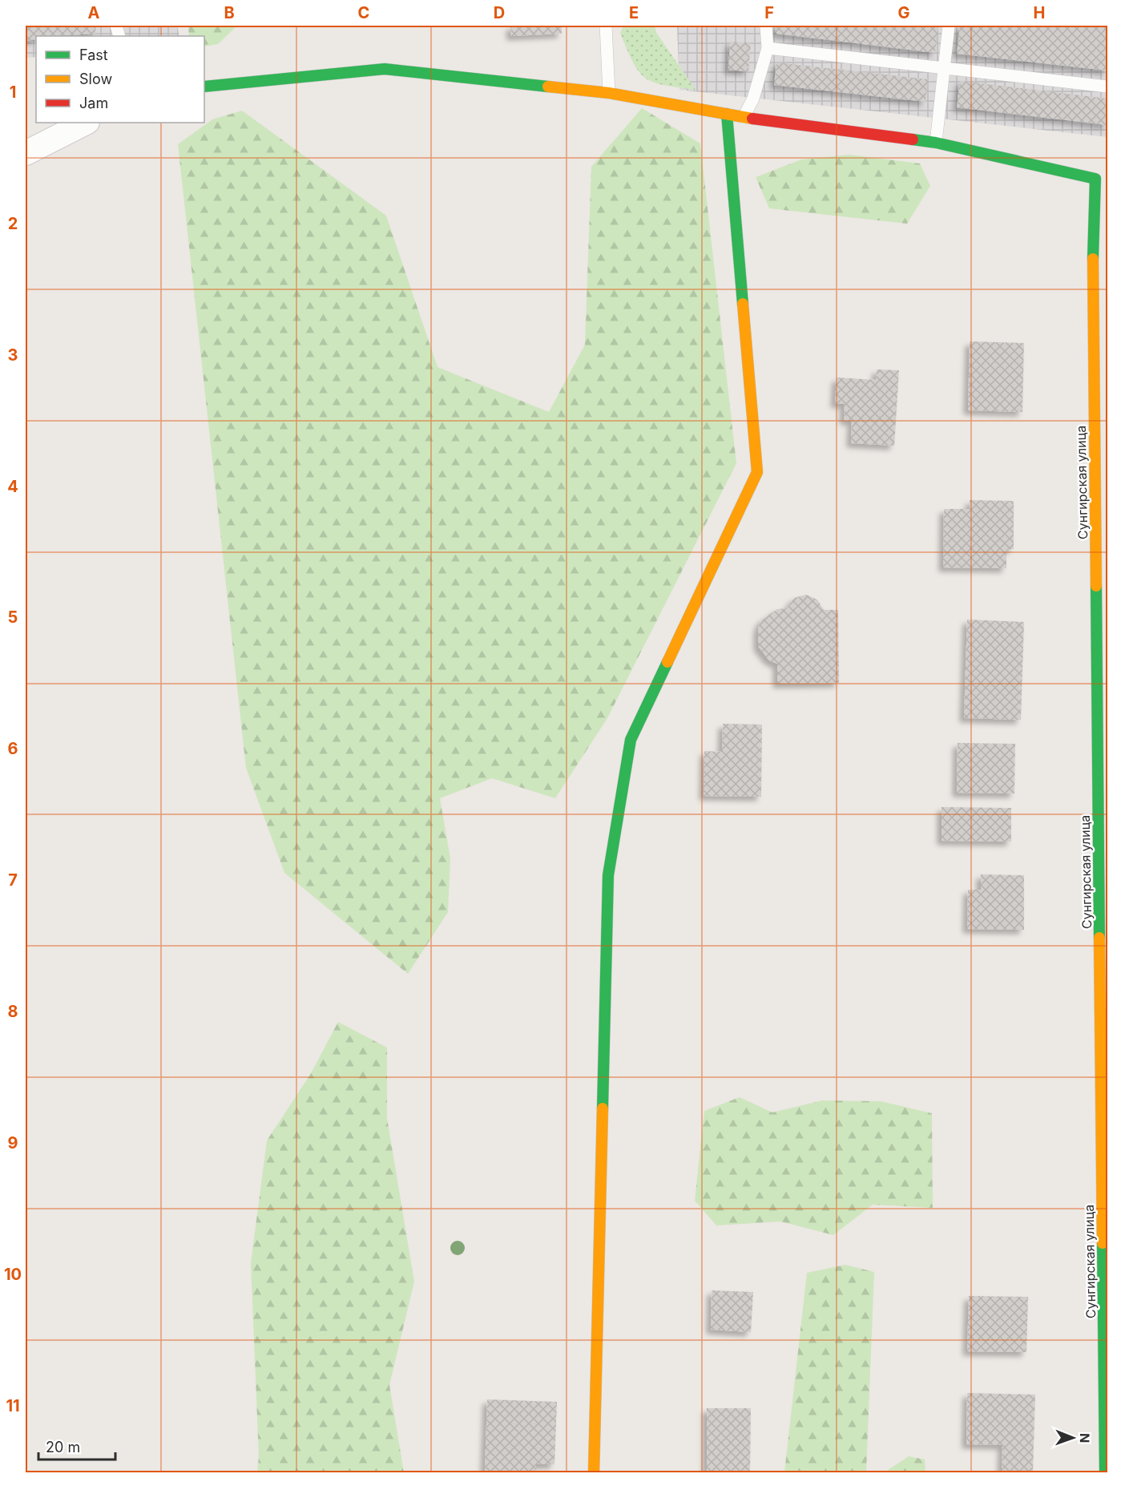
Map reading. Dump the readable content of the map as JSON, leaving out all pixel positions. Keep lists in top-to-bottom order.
{
  "streets": {
    "street": ["Сунгирская улица"]
  },
  "legend": ["Fast", "Slow", "Jam"],
  "scale_bar": "20 m",
  "north": "right",
  "grid": {
    "columns": [
      "A",
      "B",
      "C",
      "D",
      "E",
      "F",
      "G",
      "H"
    ],
    "rows": [
      "1",
      "2",
      "3",
      "4",
      "5",
      "6",
      "7",
      "8",
      "9",
      "10",
      "11"
    ]
  }
}
